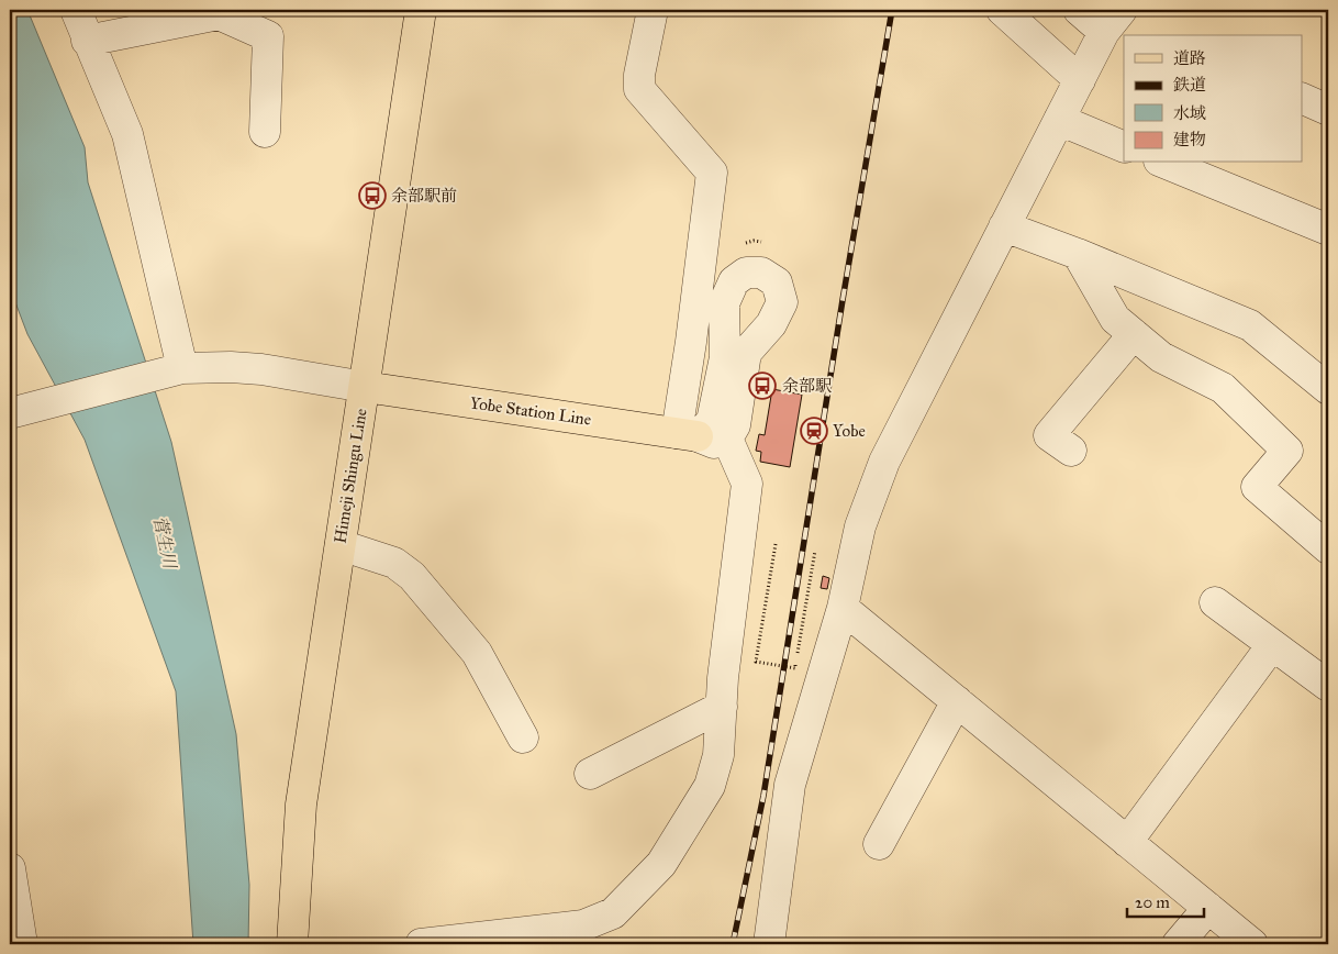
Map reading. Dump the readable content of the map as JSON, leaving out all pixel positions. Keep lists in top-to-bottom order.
{
  "streets": {
    "main road": ["Yobe Station Line", "Himeji Shingu Line"]
  },
  "crossings": [
    ["Yobe Station Line", "Himeji Shingu Line"]
  ],
  "water": ["菅生川"],
  "places": {
    "bus stop": ["余部駅前", "余部駅"],
    "station": ["Yobe"]
  },
  "legend": [
    "道路",
    "鉄道",
    "水域",
    "建物"
  ],
  "scale_bar": "20 m"
}
